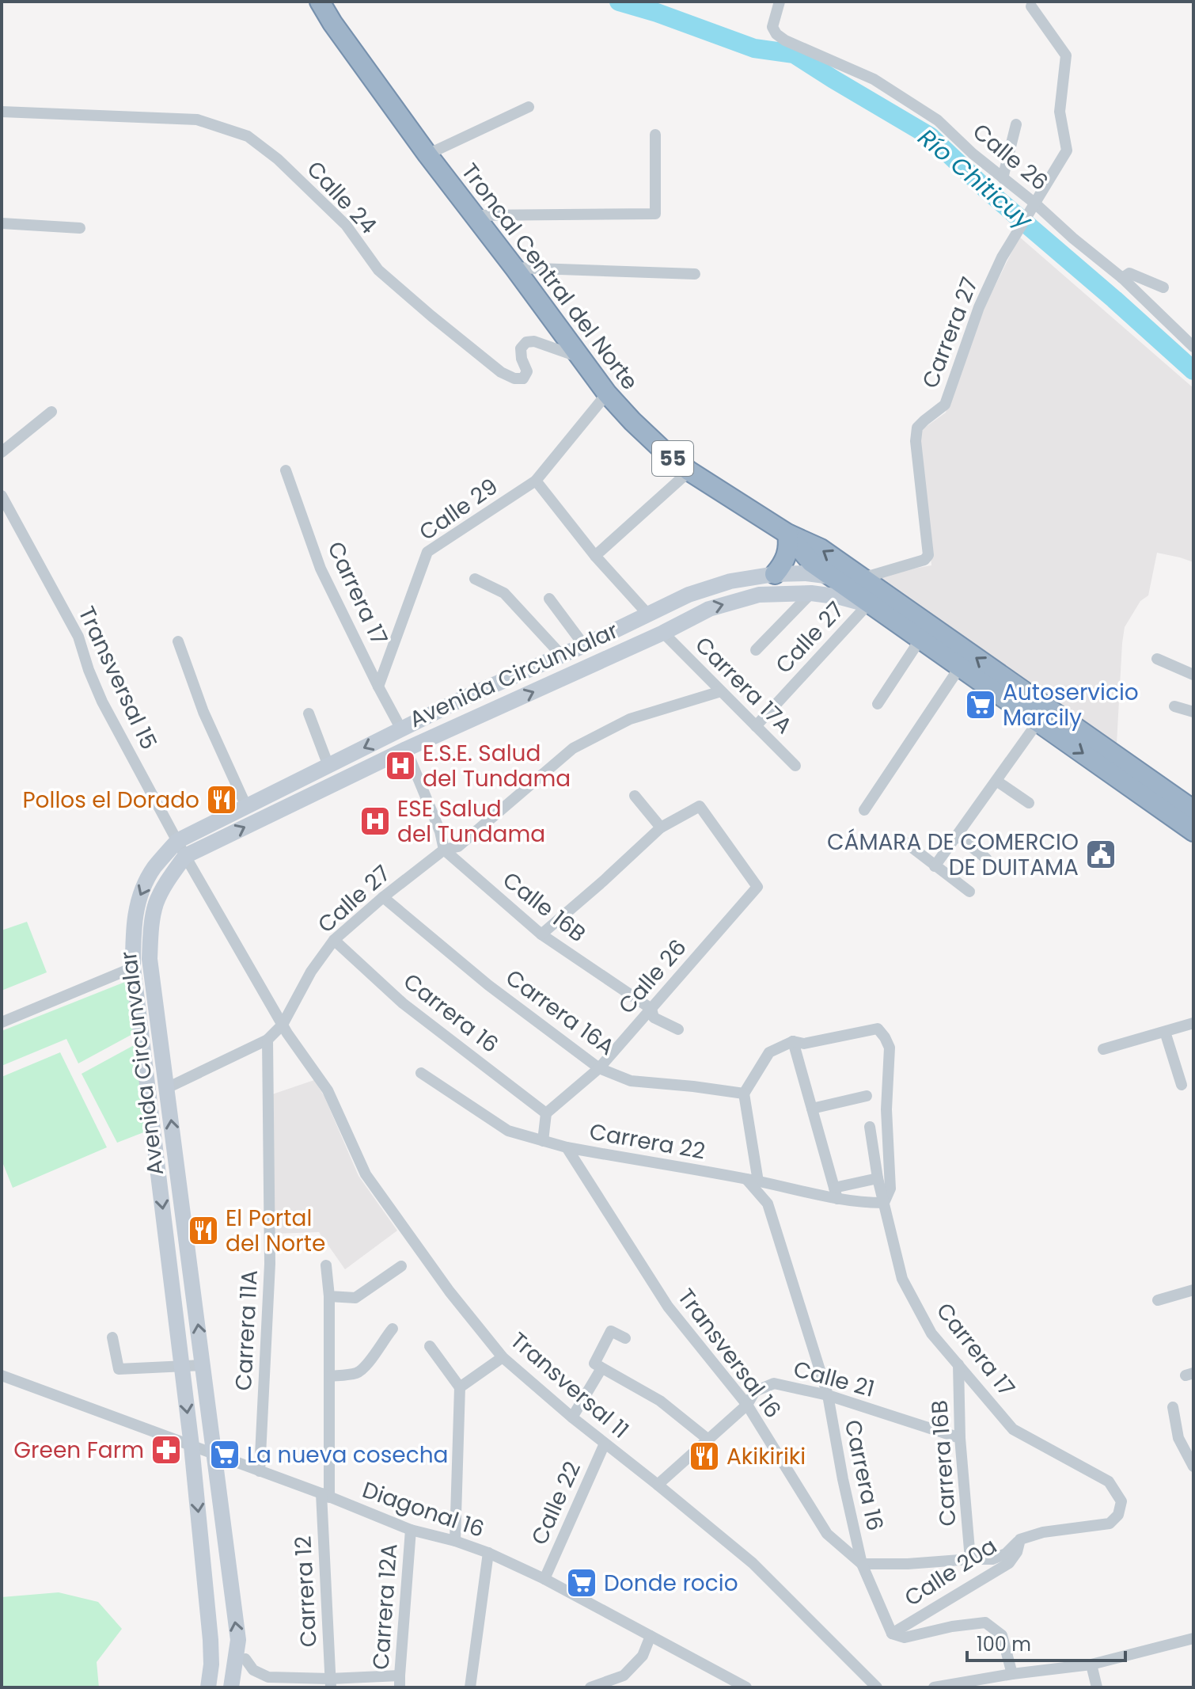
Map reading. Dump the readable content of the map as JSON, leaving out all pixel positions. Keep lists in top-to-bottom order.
{
  "streets": {
    "highway": ["Troncal Central del Norte", "55", "Avenida Circunvalar"],
    "street": [
      "Calle 26",
      "Calle 24",
      "Carrera 27",
      "Calle 29",
      "Carrera 17",
      "Calle 27",
      "Transversal 15",
      "Carrera 17A",
      "Calle 16B",
      "Carrera 16A",
      "Carrera 16",
      "Carrera 22",
      "Carrera 11A",
      "Transversal 16",
      "Calle 21",
      "Transversal 11",
      "Carrera 16B",
      "Calle 22",
      "Diagonal 16",
      "Calle 20a",
      "Carrera 12",
      "Carrera 12A"
    ]
  },
  "crossings": [
    ["Calle 26", "Carrera 27"],
    ["Calle 26", "Calle 16B"],
    ["Calle 26", "Carrera 16A"],
    ["Calle 26", "Carrera 16"],
    ["Calle 24", "Troncal Central del Norte"],
    ["Troncal Central del Norte", "Calle 29"],
    ["Troncal Central del Norte", "Avenida Circunvalar"],
    ["Carrera 27", "Avenida Circunvalar"],
    ["Calle 29", "Carrera 17"],
    ["Carrera 17", "Avenida Circunvalar"],
    ["Carrera 17", "Carrera 22"],
    ["Carrera 17", "Carrera 16B"],
    ["Carrera 17", "Calle 20a"],
    ["Calle 27", "Avenida Circunvalar"],
    ["Calle 27", "Transversal 15"],
    ["Calle 27", "Carrera 17A"],
    ["Calle 27", "Calle 16B"],
    ["Calle 27", "Carrera 16A"],
    ["Calle 27", "Carrera 16"],
    ["Calle 27", "Carrera 11A"],
    ["Calle 27", "Transversal 11"],
    ["Avenida Circunvalar", "Transversal 15"],
    ["Avenida Circunvalar", "Carrera 17A"],
    ["Avenida Circunvalar", "Diagonal 16"],
    ["Transversal 15", "Transversal 11"],
    ["Carrera 16", "Carrera 22"],
    ["Carrera 16", "Transversal 16"],
    ["Carrera 16", "Calle 21"],
    ["Carrera 16", "Calle 20a"],
    ["Carrera 22", "Transversal 16"],
    ["Carrera 11A", "Diagonal 16"],
    ["Transversal 16", "Calle 21"],
    ["Calle 21", "Transversal 11"],
    ["Calle 21", "Carrera 16B"],
    ["Transversal 11", "Calle 22"],
    ["Calle 22", "Diagonal 16"],
    ["Diagonal 16", "Carrera 12"],
    ["Diagonal 16", "Carrera 12A"]
  ],
  "water": ["Río Chiticuy"],
  "places": {
    "supermarket": ["Autoservicio Marcily", "La nueva cosecha", "Donde rocio"],
    "hospital": ["E.S.E. Salud del Tundama", "ESE Salud del Tundama"],
    "restaurant": ["Pollos el Dorado", "El Portal del Norte", "Akikiriki"],
    "public building": ["CÁMARA DE COMERCIO DE DUITAMA"],
    "pharmacy": ["Green Farm"]
  },
  "scale_bar": "100 m"
}
